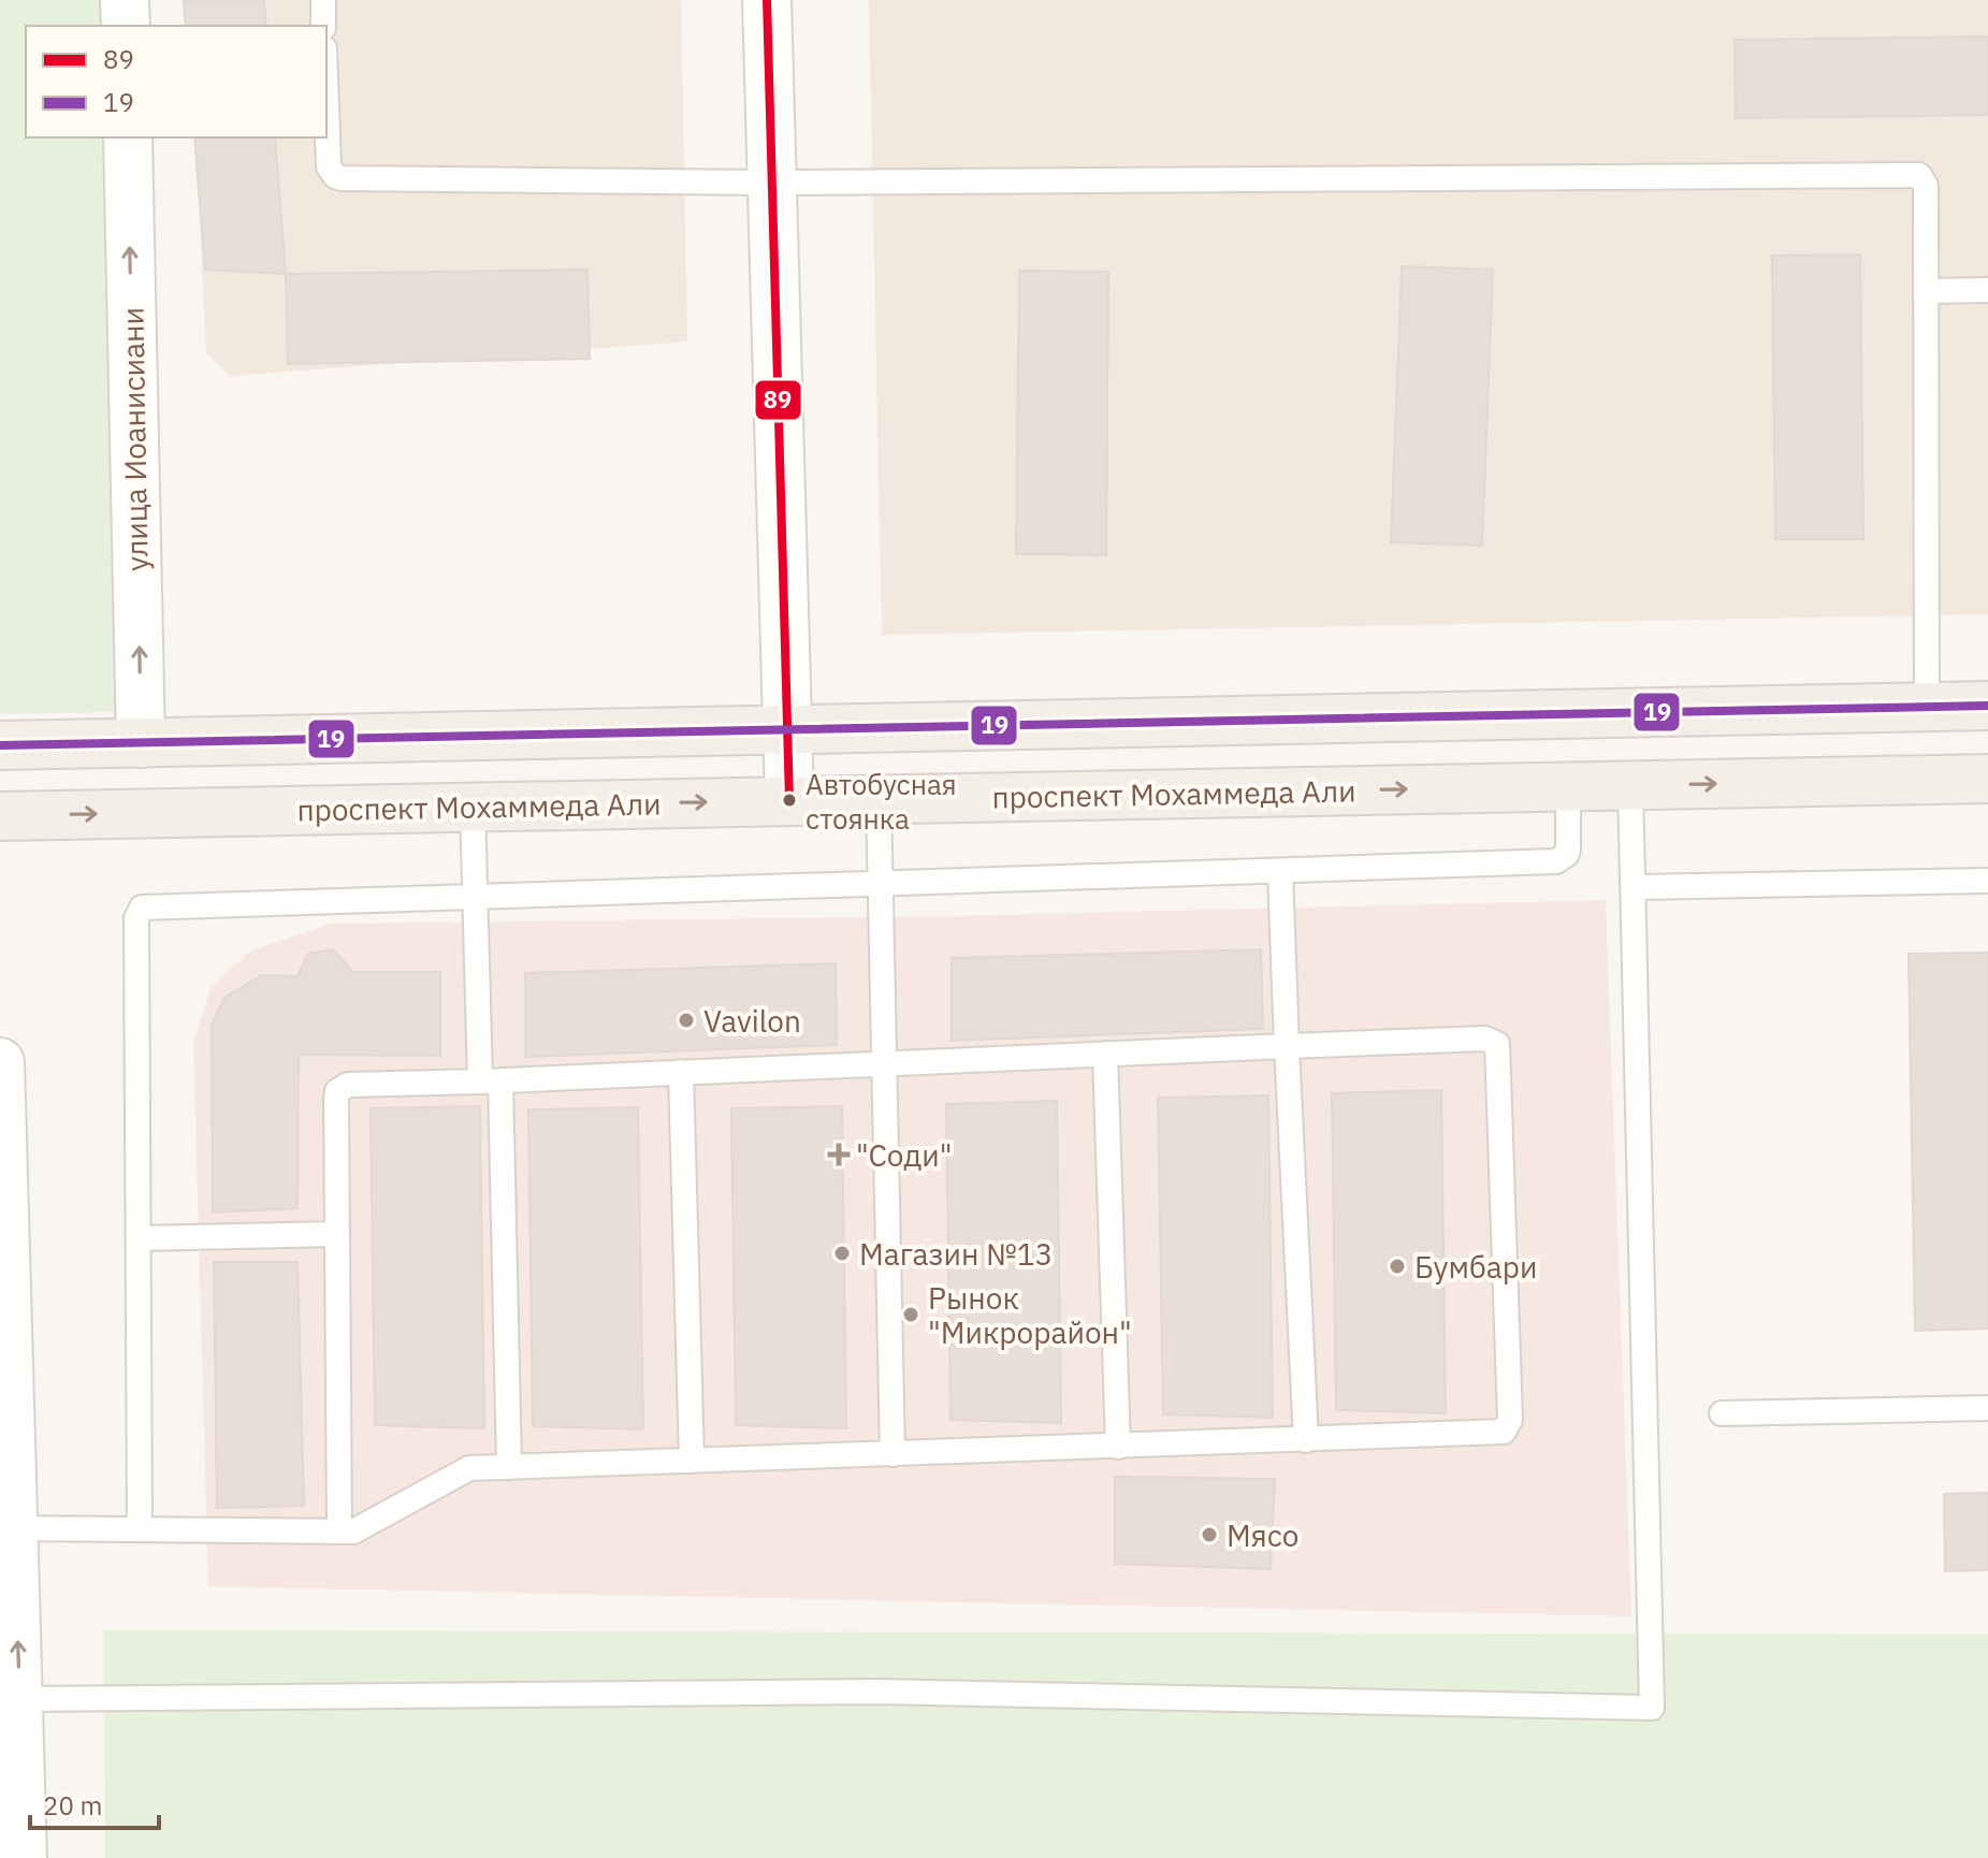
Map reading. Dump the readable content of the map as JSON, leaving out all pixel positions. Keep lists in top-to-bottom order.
{
  "streets": {
    "main road": ["проспект Мохаммеда Али"],
    "street": ["улица Иоанисиани"]
  },
  "one_way": ["улица Иоанисиани"],
  "places": {
    "other": [
      "Автобусная стоянка",
      "Vavilon",
      "Магазин №13",
      "Бумбари",
      "Рынок \"Микрорайон\"",
      "Мясо"
    ],
    "health": ["\"Соди\""]
  },
  "lines": ["transit line 89", "transit line 19"],
  "legend": ["89", "19"],
  "scale_bar": "20 m"
}
